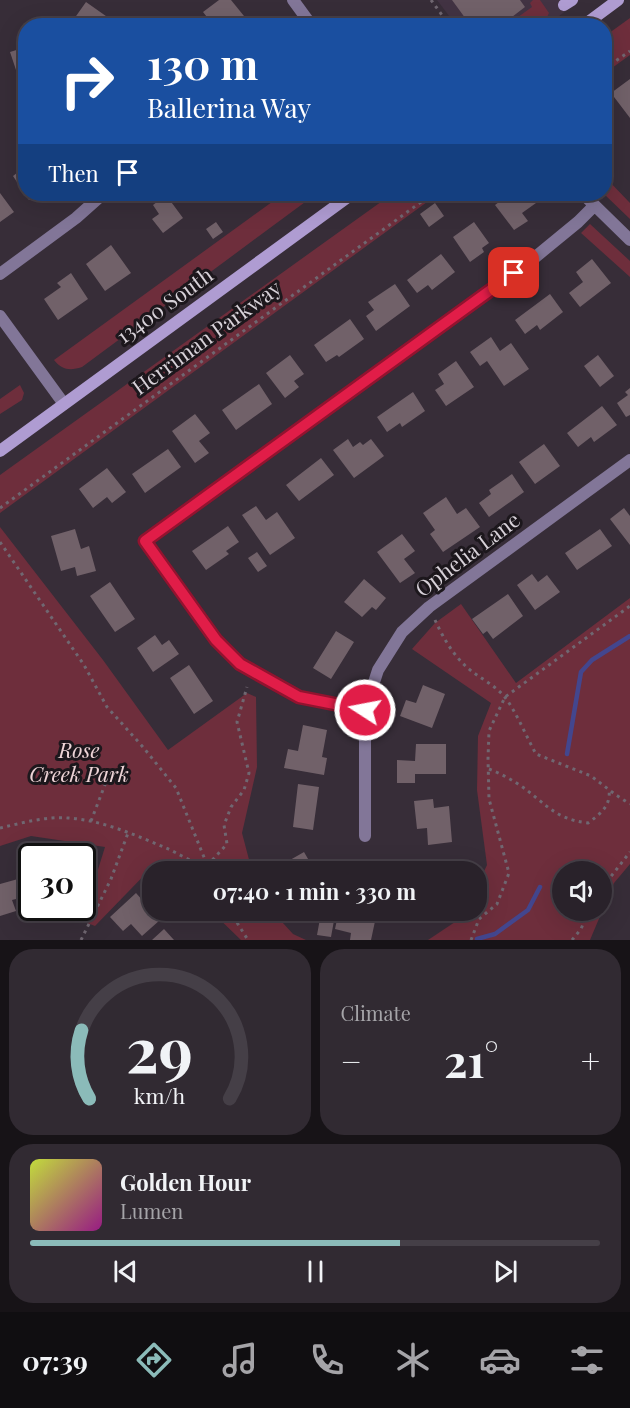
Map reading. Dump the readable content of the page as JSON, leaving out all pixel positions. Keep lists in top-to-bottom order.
{
  "streets": {
    "main road": ["13400 South"],
    "street": ["Ophelia Lane"],
    "path": ["Herriman Parkway"]
  },
  "parks": ["Rose Creek Park"],
  "page": {
    "turn": ["130 m", "Ballerina Way"],
    "then": "Then",
    "limit": "30",
    "trip": "07:40 · 1 min · 330 m",
    "tile": "Climate",
    "heat": ["−", "21°", "+"],
    "song": ["Golden Hour", "Lumen"],
    "tabs": "07:39",
    "gauge": ["29", "km/h"]
  }
}
